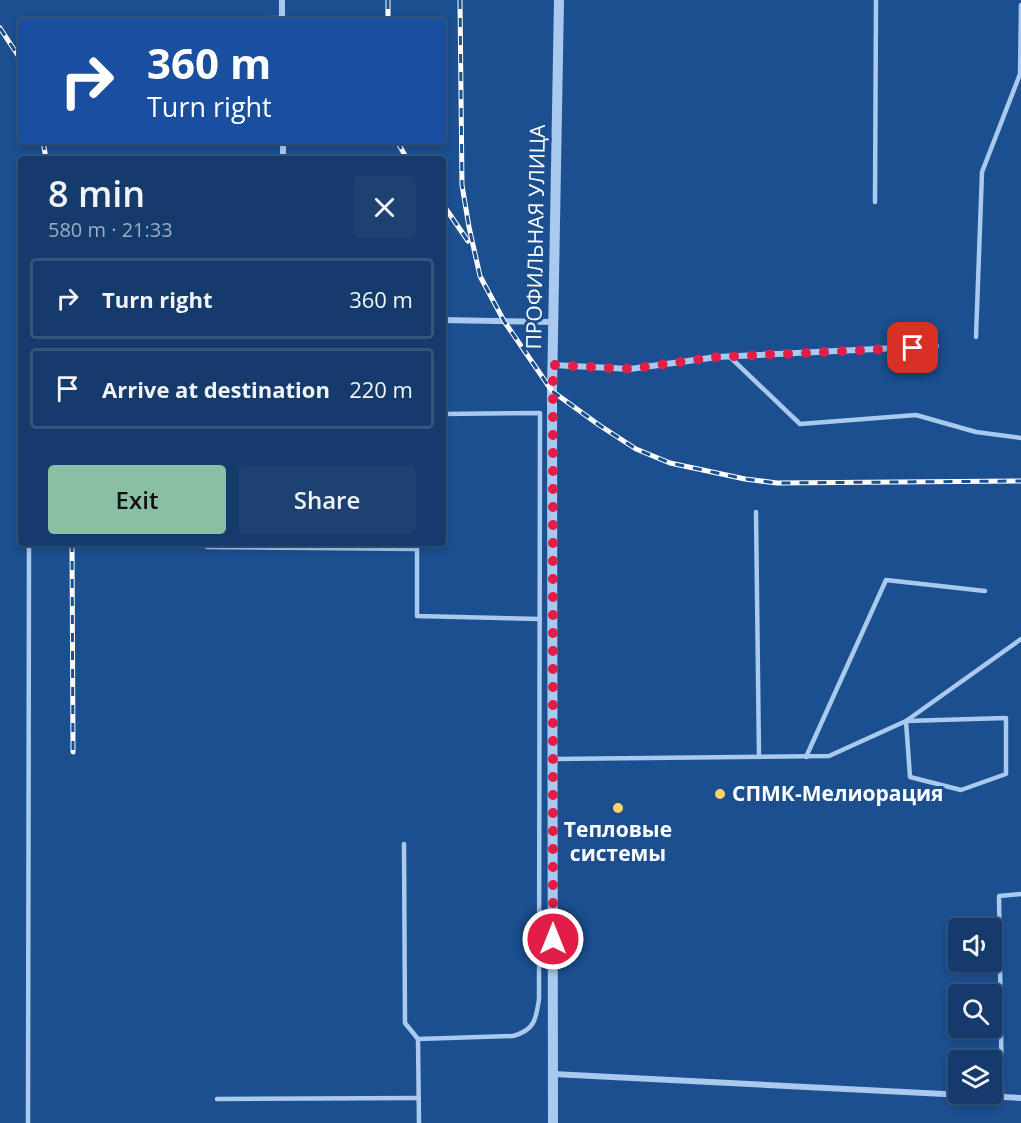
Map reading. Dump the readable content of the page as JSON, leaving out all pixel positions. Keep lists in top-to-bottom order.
{
  "streets": {
    "street": ["ПРОФИЛЬНАЯ УЛИЦА"]
  },
  "places": ["СПМК-Мелиорация", "Тепловые системы"],
  "page": {
    "turn": ["360 m", "Turn right"],
    "heading": ["8 min", "580 m · 21:33"],
    "list": [
      {
        "name": "Turn right",
        "value": "360 m"
      },
      {
        "name": "Arrive at destination",
        "value": "220 m"
      }
    ],
    "buttons": ["Exit", "Share"]
  }
}
